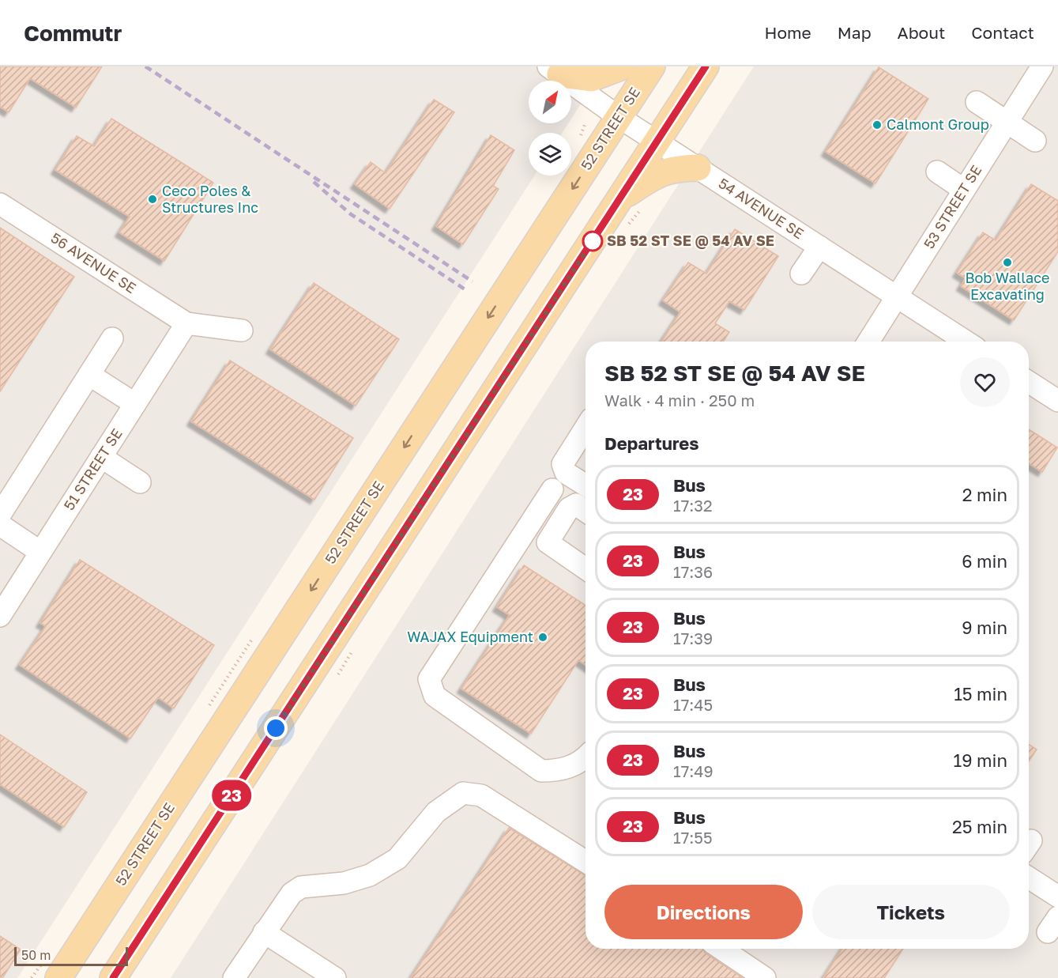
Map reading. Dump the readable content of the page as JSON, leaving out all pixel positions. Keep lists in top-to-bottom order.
{
  "streets": {
    "main road": ["52 STREET SE"],
    "street": [
      "53 STREET SE",
      "54 AVENUE SE",
      "56 AVENUE SE",
      "51 STREET SE"
    ]
  },
  "crossings": [
    ["52 STREET SE", "54 AVENUE SE"],
    ["53 STREET SE", "54 AVENUE SE"],
    ["56 AVENUE SE", "51 STREET SE"]
  ],
  "places": [
    "Calmont Group",
    "Ceco Poles & Structures Inc",
    "SB 52 ST SE @ 54 AV SE",
    "Bob Wallace Excavating",
    "WAJAX Equipment"
  ],
  "lines": ["bus line 23"],
  "scale_bar": "50 m",
  "north": "top right",
  "page": {
    "header": "Commutr",
    "nav": [
      "Home",
      "Map",
      "About",
      "Contact"
    ],
    "on_map": "23",
    "heading": [
      ["SB 52 ST SE @ 54 AV SE", "Walk · 4 min · 250 m"],
      "Departures"
    ],
    "list": [
      {
        "mark": "23",
        "name": "Bus",
        "note": "17:32",
        "value": "2 min"
      },
      {
        "mark": "23",
        "name": "Bus",
        "note": "17:36",
        "value": "6 min"
      },
      {
        "mark": "23",
        "name": "Bus",
        "note": "17:39",
        "value": "9 min"
      },
      {
        "mark": "23",
        "name": "Bus",
        "note": "17:45",
        "value": "15 min"
      },
      {
        "mark": "23",
        "name": "Bus",
        "note": "17:49",
        "value": "19 min"
      },
      {
        "mark": "23",
        "name": "Bus",
        "note": "17:55",
        "value": "25 min"
      }
    ],
    "buttons": ["Directions", "Tickets"],
    "scale": "50 m"
  }
}
